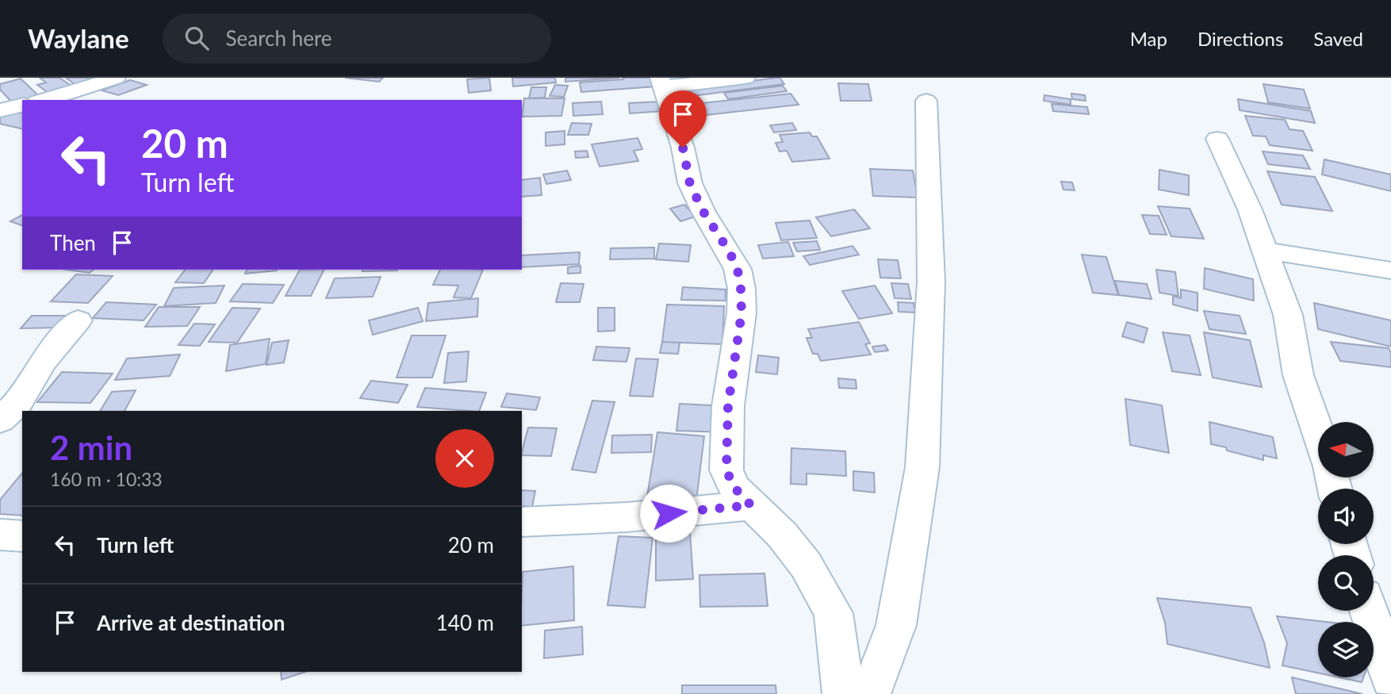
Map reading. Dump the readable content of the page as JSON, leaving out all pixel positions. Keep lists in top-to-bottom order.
{
  "north": "left",
  "page": {
    "header": "Waylane",
    "search": "Search here",
    "nav": ["Map", "Directions", "Saved"],
    "turn": ["20 m", "Turn left"],
    "then": "Then",
    "heading": ["2 min", "160 m · 10:33"],
    "list": [
      {
        "name": "Turn left",
        "value": "20 m"
      },
      {
        "name": "Arrive at destination",
        "value": "140 m"
      }
    ]
  }
}
